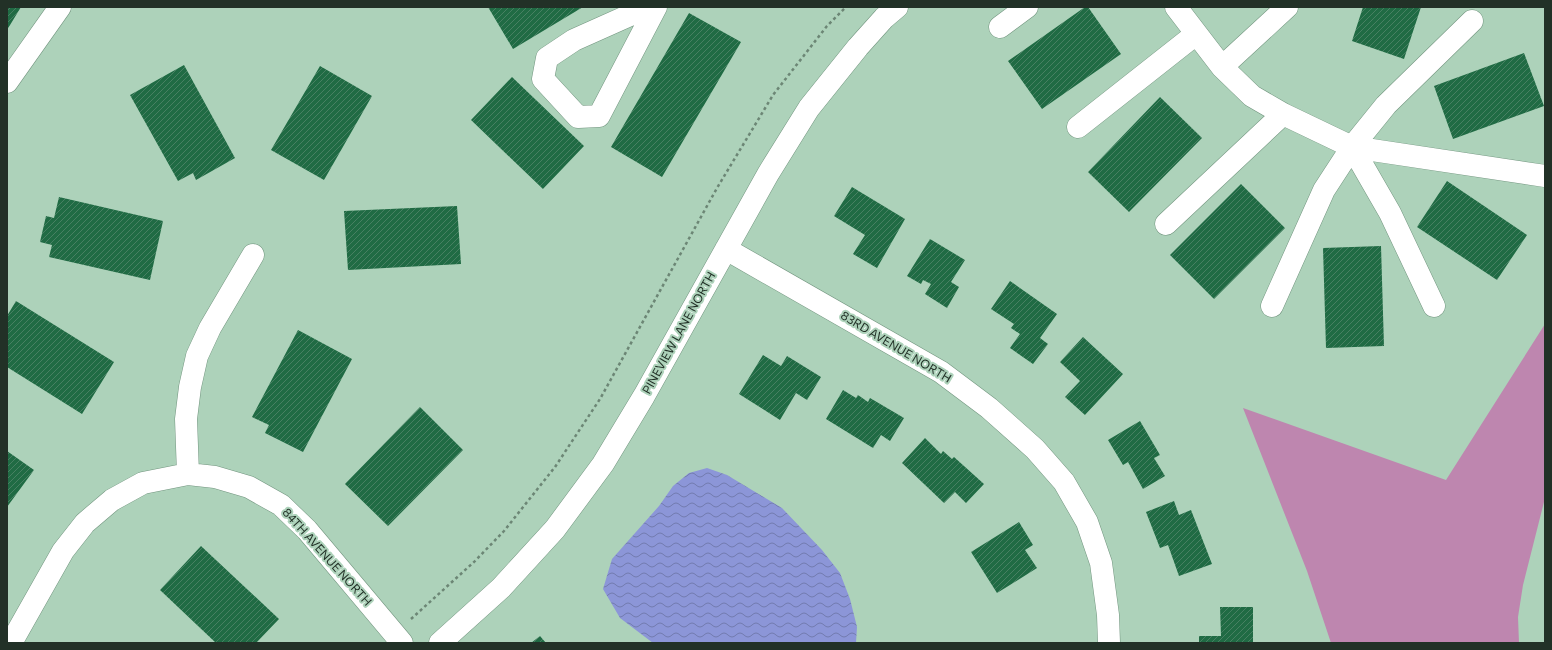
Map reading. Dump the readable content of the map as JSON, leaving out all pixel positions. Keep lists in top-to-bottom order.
{
  "streets": {
    "street": ["PINEVIEW LANE NORTH", "83RD AVENUE NORTH", "84TH AVENUE NORTH"]
  },
  "crossings": [
    ["PINEVIEW LANE NORTH", "83RD AVENUE NORTH"]
  ]
}
